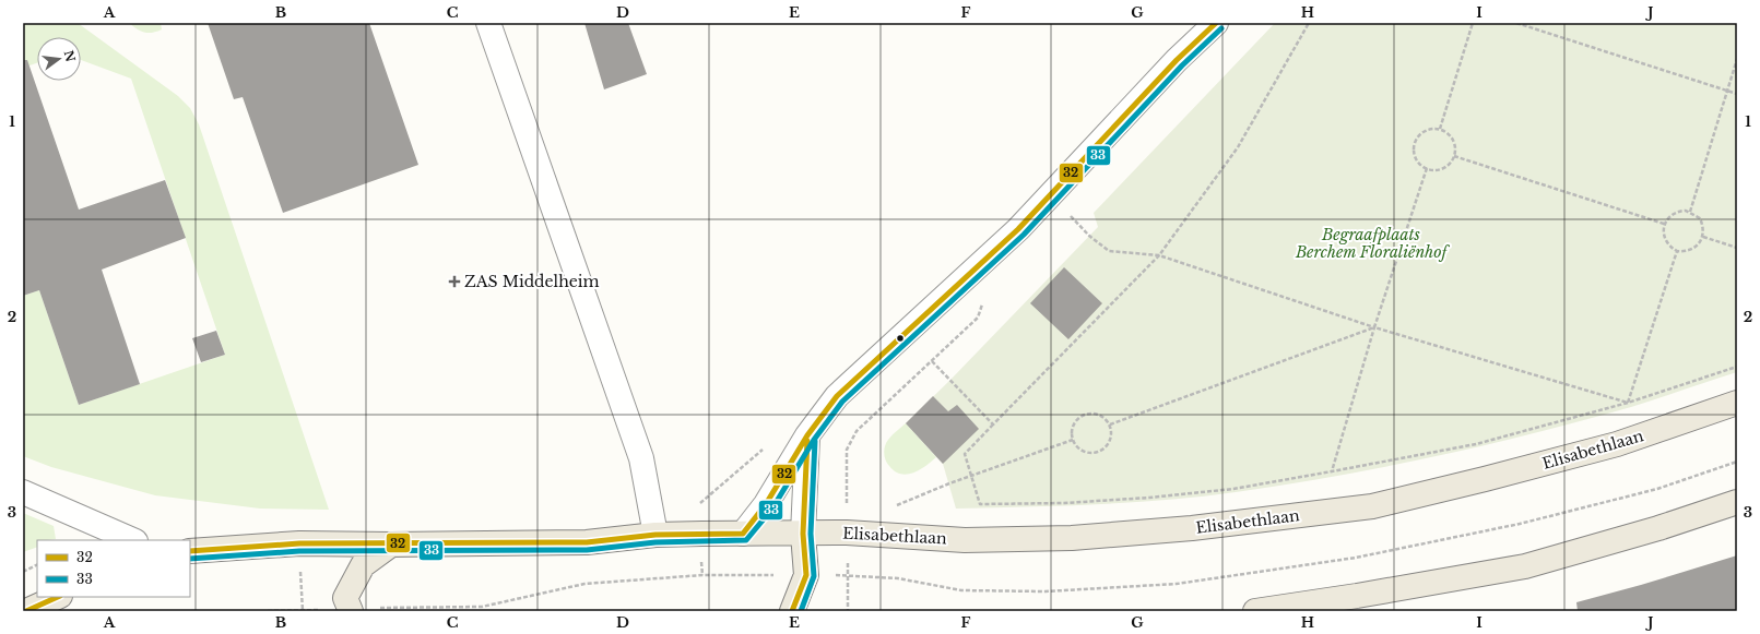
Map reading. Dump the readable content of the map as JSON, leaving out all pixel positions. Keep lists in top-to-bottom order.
{
  "streets": {
    "main road": ["Elisabethlaan"]
  },
  "parks": ["Begraafplaats Berchem Floraliënhof"],
  "places": {
    "health": ["ZAS Middelheim"]
  },
  "lines": ["transit line 32", "transit line 33"],
  "legend": ["32", "33"],
  "north": "right",
  "grid": {
    "columns": [
      "A",
      "B",
      "C",
      "D",
      "E",
      "F",
      "G",
      "H",
      "I",
      "J"
    ],
    "rows": ["1", "2", "3"]
  }
}
